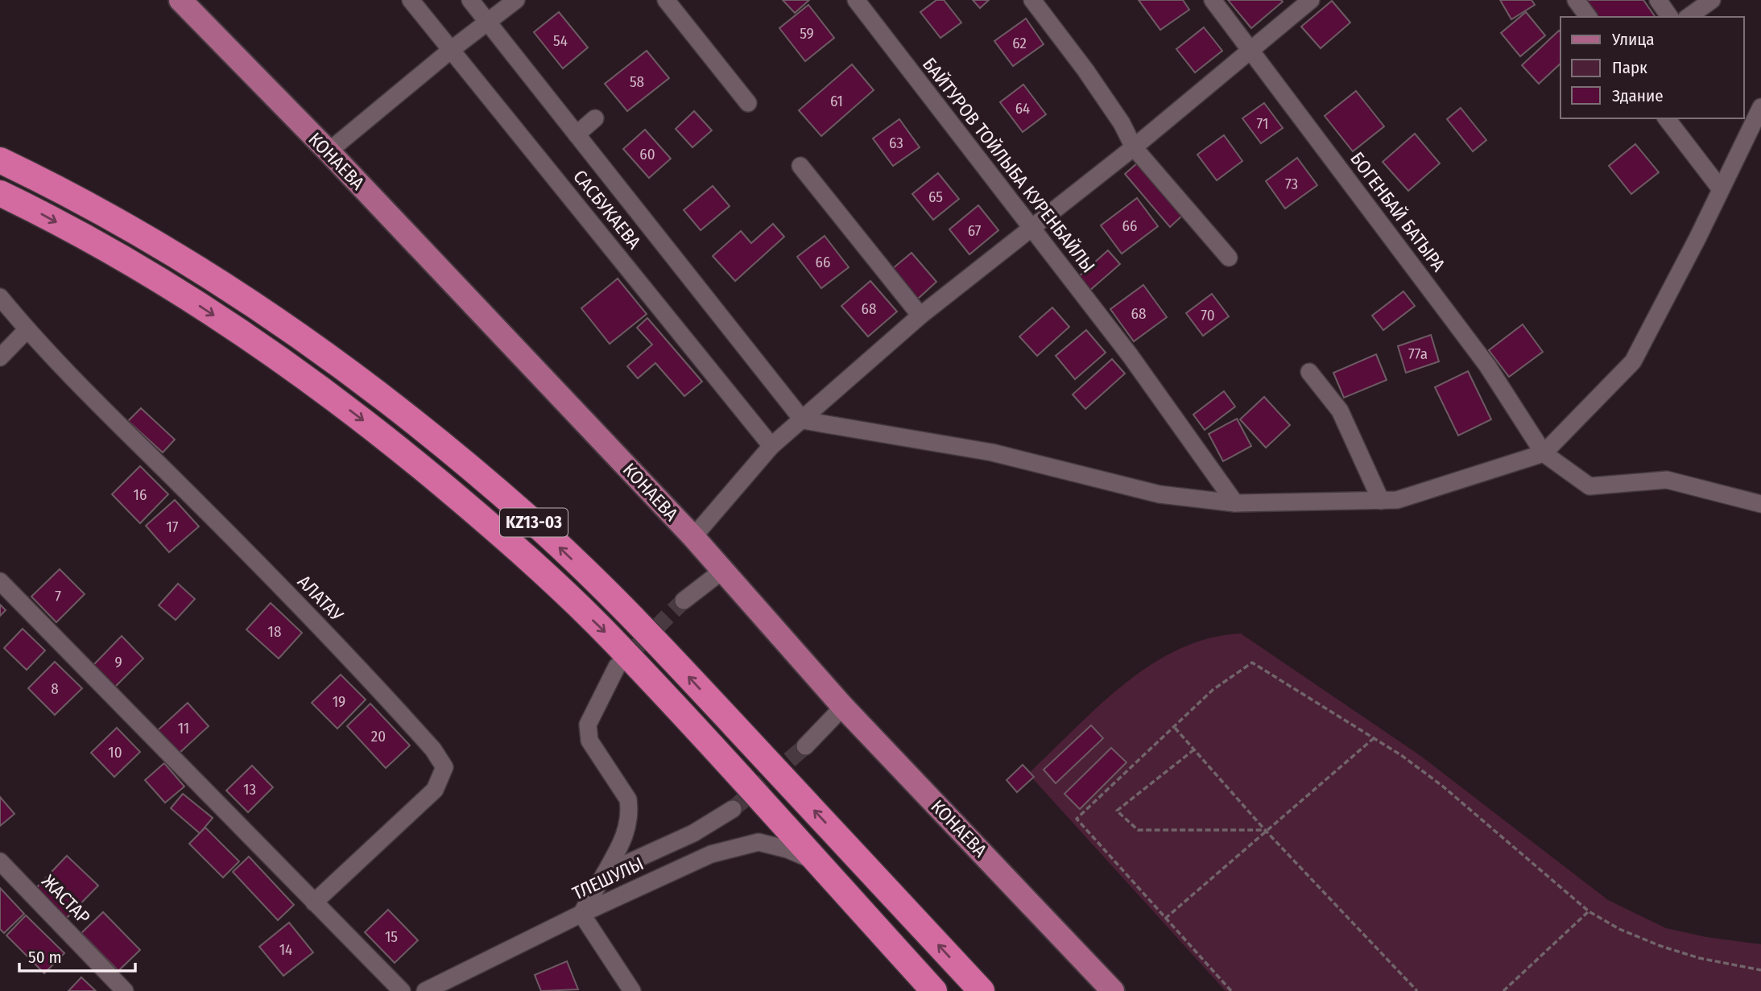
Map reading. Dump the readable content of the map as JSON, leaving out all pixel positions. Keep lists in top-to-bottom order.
{
  "streets": {
    "highway": ["KZ13-03"],
    "main road": ["КОНАЕВА"],
    "street": [
      "БАЙТУРОВ ТОЙЛЫБА КУРЕНБАЙЛЫ",
      "САСБУКАЕВА",
      "БОГЕНБАЙ БАТЫРА",
      "АЛАТАУ",
      "ТЛЕШУЛЫ",
      "ЖАСТАР"
    ]
  },
  "crossings": [
    ["KZ13-03", "ТЛЕШУЛЫ"]
  ],
  "house_numbers": [
    "59",
    "54",
    "62",
    "58",
    "61",
    "64",
    "71",
    "63",
    "60",
    "73",
    "65",
    "66",
    "67",
    "66",
    "68",
    "68",
    "70",
    "77а",
    "16",
    "17",
    "7",
    "18",
    "9",
    "8",
    "19",
    "11",
    "20",
    "10",
    "13",
    "15",
    "14"
  ],
  "legend": ["Улица", "Парк", "Здание"],
  "scale_bar": "50 m"
}
